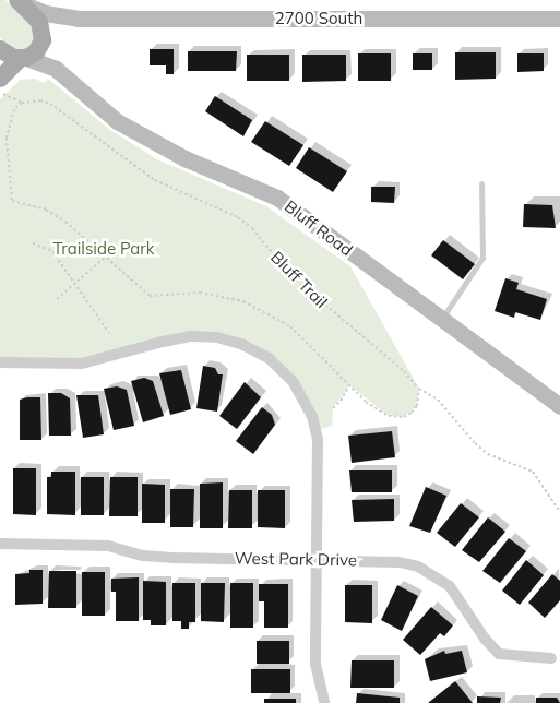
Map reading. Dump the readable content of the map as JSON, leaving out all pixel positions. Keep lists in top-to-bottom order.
{
  "streets": {
    "main road": ["2700 South", "Bluff Road"],
    "street": ["West Park Drive"],
    "path": ["Bluff Trail"]
  },
  "crossings": [
    ["2700 South", "Bluff Road"]
  ],
  "parks": ["Trailside Park"]
}
